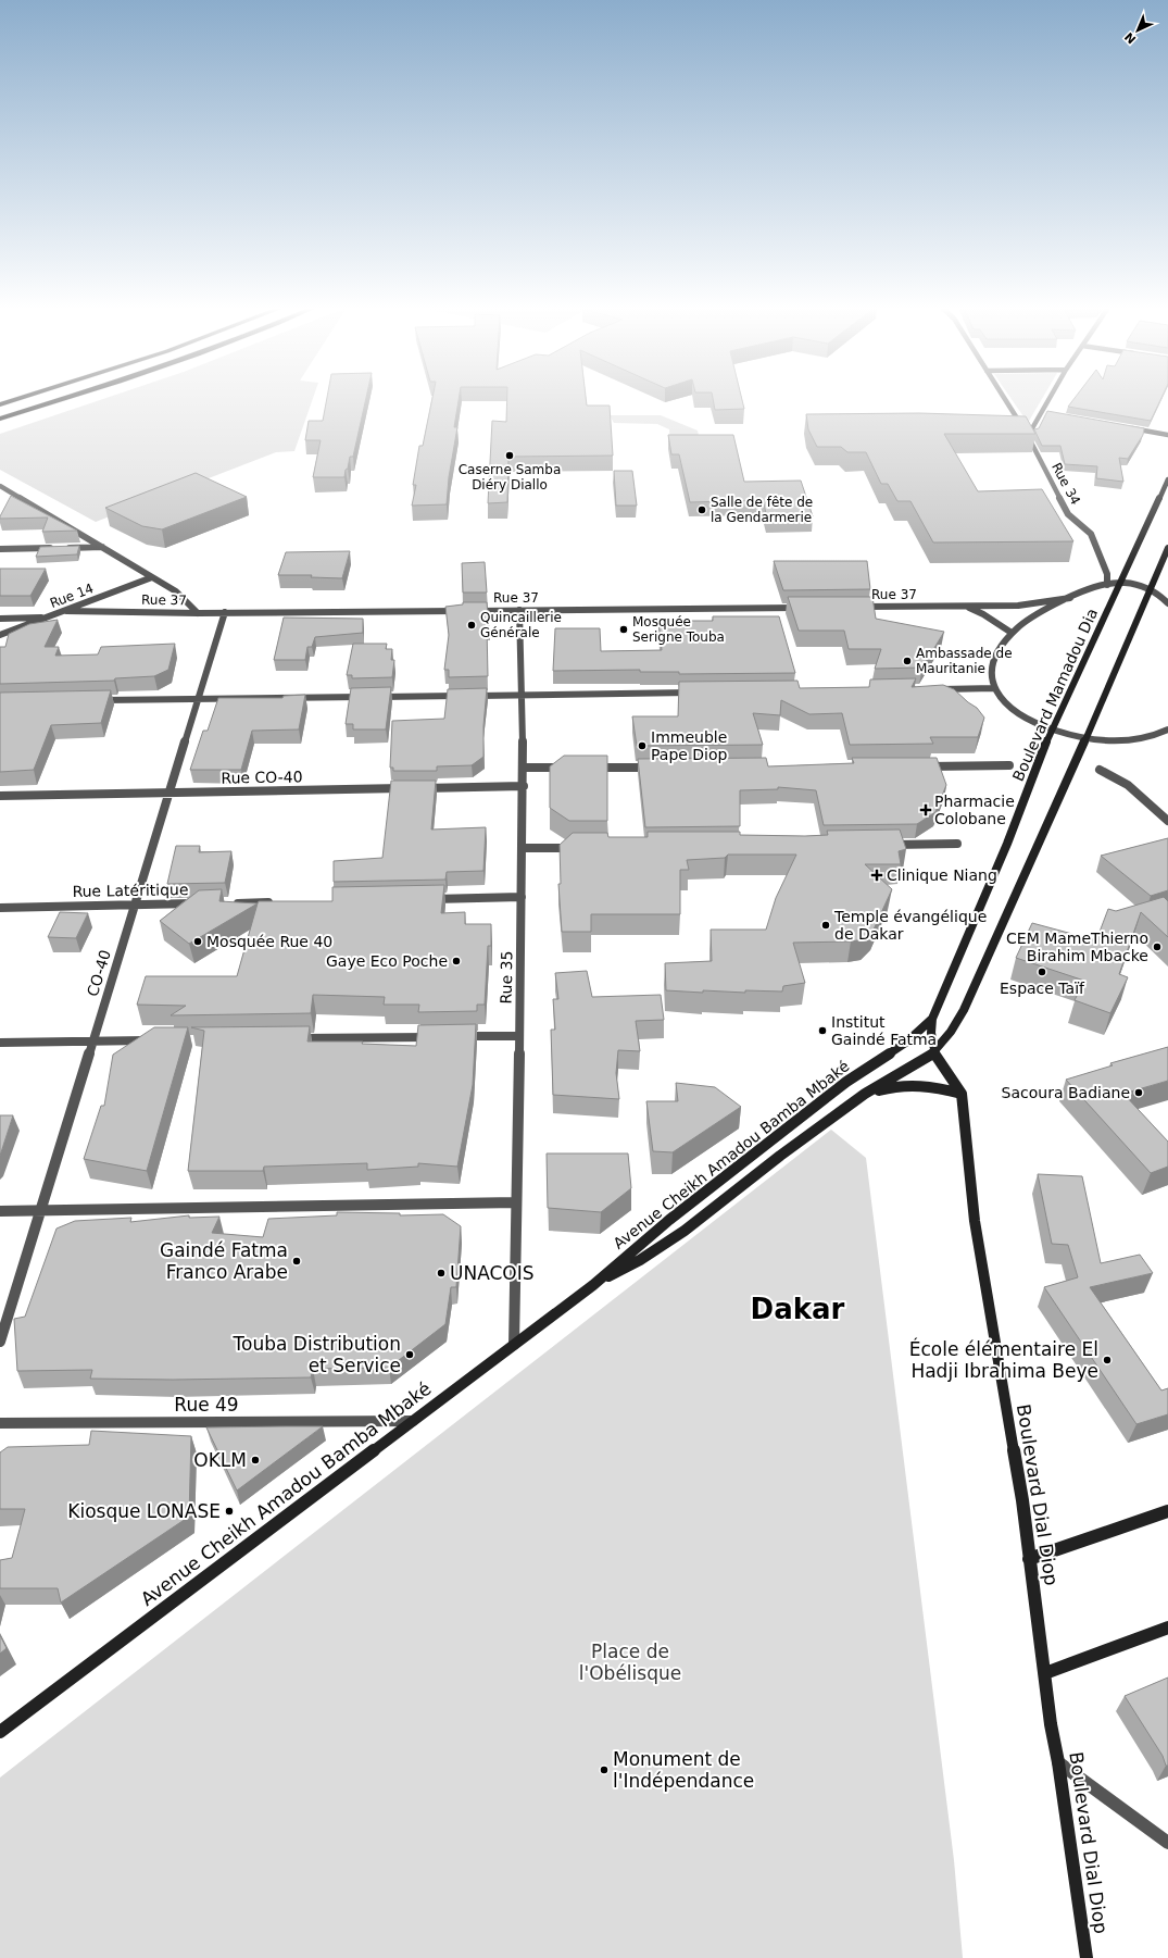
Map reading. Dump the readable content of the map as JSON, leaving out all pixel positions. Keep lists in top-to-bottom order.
{
  "streets": {
    "street": [
      "Rue 34",
      "Rue 37",
      "Rue 14",
      "Boulevard Mamadou Dia",
      "Rue CO-40",
      "Rue Latéritique",
      "CO-40",
      "Rue 35",
      "Avenue Cheikh Amadou Bamba Mbaké",
      "Rue 49",
      "Boulevard Dial Diop"
    ]
  },
  "crossings": [
    ["Rue 37", "Rue 14"],
    ["Rue 37", "CO-40"],
    ["Rue 37", "Rue 35"],
    ["Boulevard Mamadou Dia", "Avenue Cheikh Amadou Bamba Mbaké"],
    ["Rue CO-40", "CO-40"],
    ["Rue CO-40", "Rue 35"],
    ["Rue Latéritique", "CO-40"],
    ["Rue 35", "Avenue Cheikh Amadou Bamba Mbaké"],
    ["Avenue Cheikh Amadou Bamba Mbaké", "Rue 49"]
  ],
  "districts": ["Dakar"],
  "parks": ["Place de l'Obélisque"],
  "places": {
    "other": [
      "Caserne Samba Diéry Diallo",
      "Salle de fête de la Gendarmerie",
      "Quincaillerie Générale",
      "Mosquée Serigne Touba",
      "Ambassade de Mauritanie",
      "Immeuble Pape Diop",
      "Temple évangélique de Dakar",
      "Mosquée Rue 40",
      "CEM MameThierno Birahim Mbacke",
      "Gaye Eco Poche",
      "Espace Taïf",
      "Institut Gaindé Fatma",
      "Sacoura Badiane",
      "Gaindé Fatma Franco Arabe",
      "UNACOIS",
      "Touba Distribution et Service",
      "École élémentaire El Hadji Ibrahima Beye",
      "OKLM",
      "Kiosque LONASE",
      "Monument de l'Indépendance"
    ],
    "health": ["Pharmacie Colobane", "Clinique Niang"]
  },
  "north": "bottom left"
}
